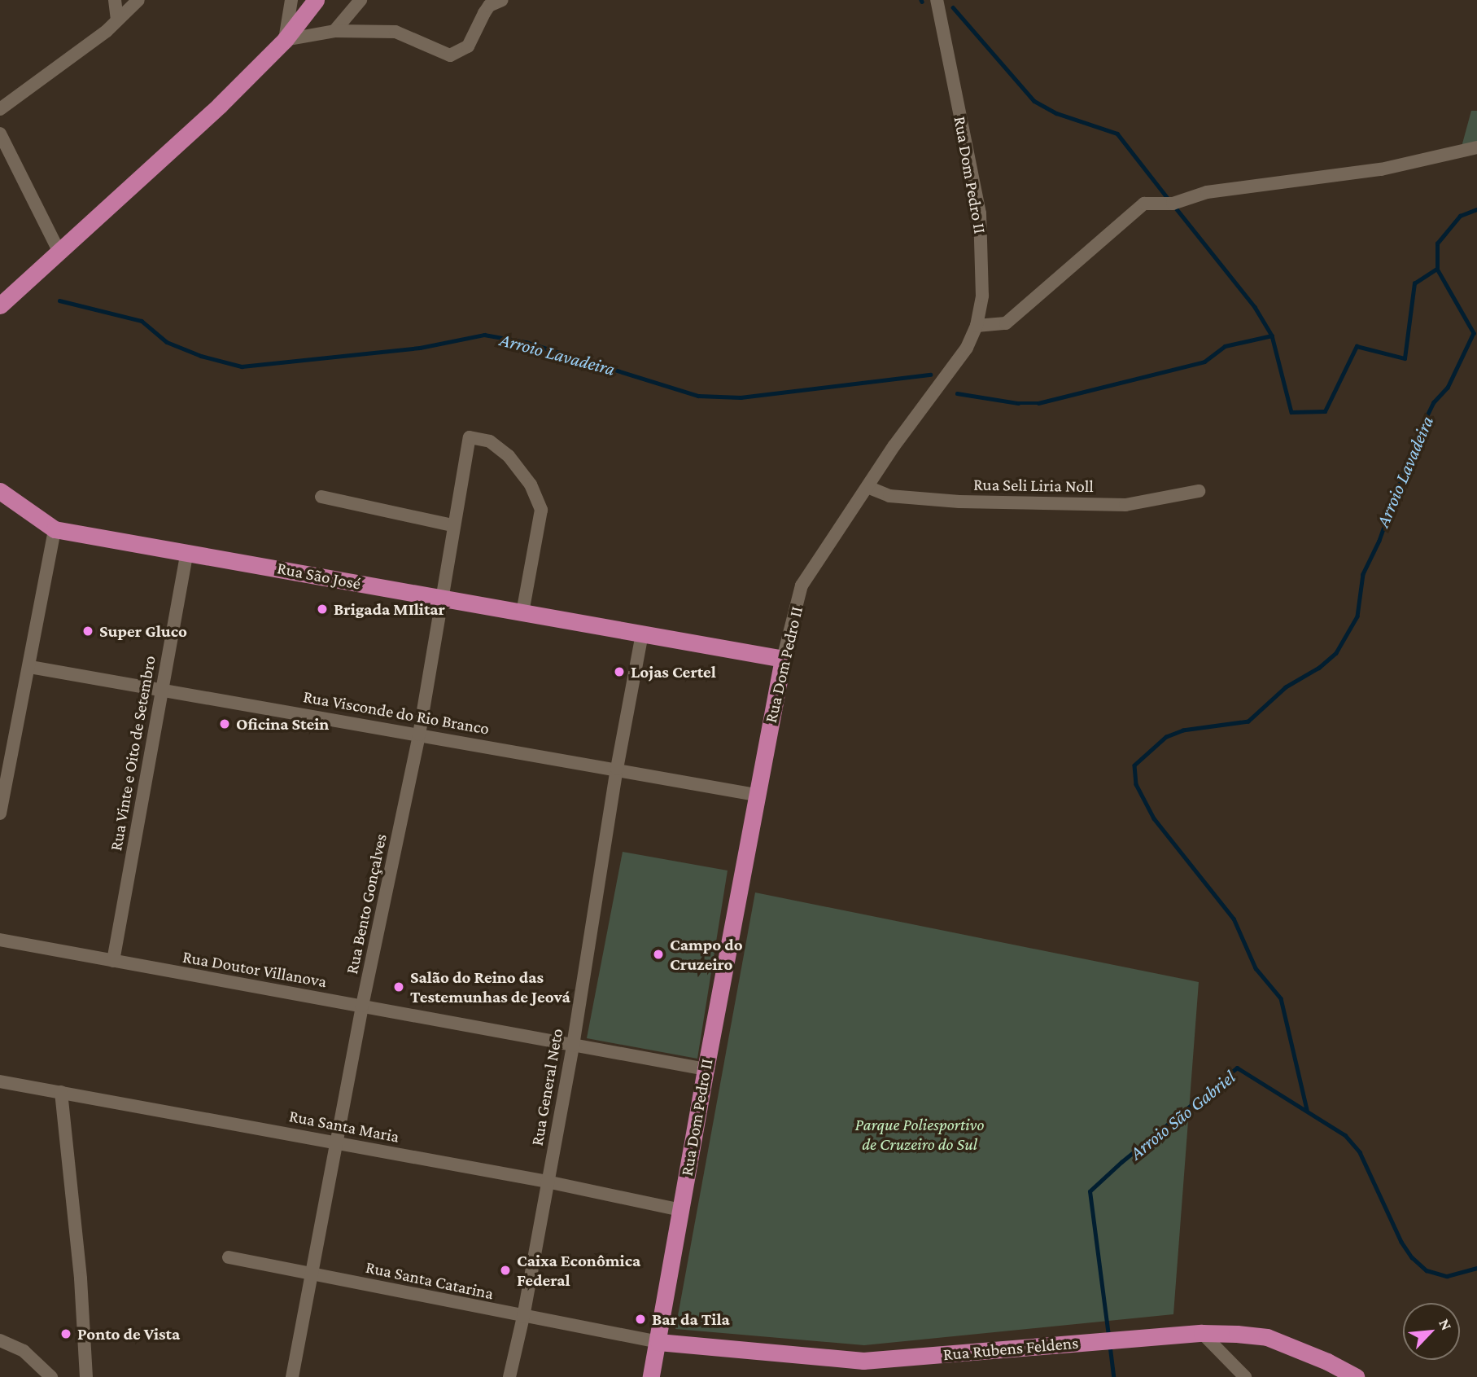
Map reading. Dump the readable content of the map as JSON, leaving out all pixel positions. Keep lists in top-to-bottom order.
{
  "streets": {
    "main road": ["Rua Dom Pedro II", "Rua São José", "Rua Rubens Feldens"],
    "street": [
      "Rua Seli Liria Noll",
      "Rua Visconde do Rio Branco",
      "Rua Vinte e Oito de Setembro",
      "Rua Bento Gonçalves",
      "Rua Doutor Villanova",
      "Rua General Neto",
      "Rua Santa Maria",
      "Rua Santa Catarina"
    ]
  },
  "crossings": [
    ["Rua Dom Pedro II", "Rua Seli Liria Noll"],
    ["Rua Dom Pedro II", "Rua São José"],
    ["Rua Dom Pedro II", "Rua Visconde do Rio Branco"],
    ["Rua Dom Pedro II", "Rua Doutor Villanova"],
    ["Rua Dom Pedro II", "Rua Santa Maria"],
    ["Rua Dom Pedro II", "Rua Santa Catarina"],
    ["Rua Dom Pedro II", "Rua Rubens Feldens"],
    ["Rua São José", "Rua Vinte e Oito de Setembro"],
    ["Rua São José", "Rua Bento Gonçalves"],
    ["Rua São José", "Rua General Neto"],
    ["Rua Visconde do Rio Branco", "Rua Vinte e Oito de Setembro"],
    ["Rua Visconde do Rio Branco", "Rua Bento Gonçalves"],
    ["Rua Visconde do Rio Branco", "Rua General Neto"],
    ["Rua Vinte e Oito de Setembro", "Rua Doutor Villanova"],
    ["Rua Bento Gonçalves", "Rua Doutor Villanova"],
    ["Rua Bento Gonçalves", "Rua Santa Maria"],
    ["Rua Bento Gonçalves", "Rua Santa Catarina"],
    ["Rua Doutor Villanova", "Rua General Neto"],
    ["Rua General Neto", "Rua Santa Maria"],
    ["Rua General Neto", "Rua Santa Catarina"],
    ["Rua Santa Catarina", "Rua Rubens Feldens"]
  ],
  "water": ["Arroio Lavadeira", "Arroio São Gabriel"],
  "parks": ["Parque Poliesportivo de Cruzeiro do Sul"],
  "places": [
    "Brigada MIlitar",
    "Super Gluco",
    "Lojas Certel",
    "Oficina Stein",
    "Campo do Cruzeiro",
    "Salão do Reino das Testemunhas de Jeová",
    "Caixa Econômica Federal",
    "Bar da Tila",
    "Ponto de Vista"
  ],
  "north": "top right"
}
